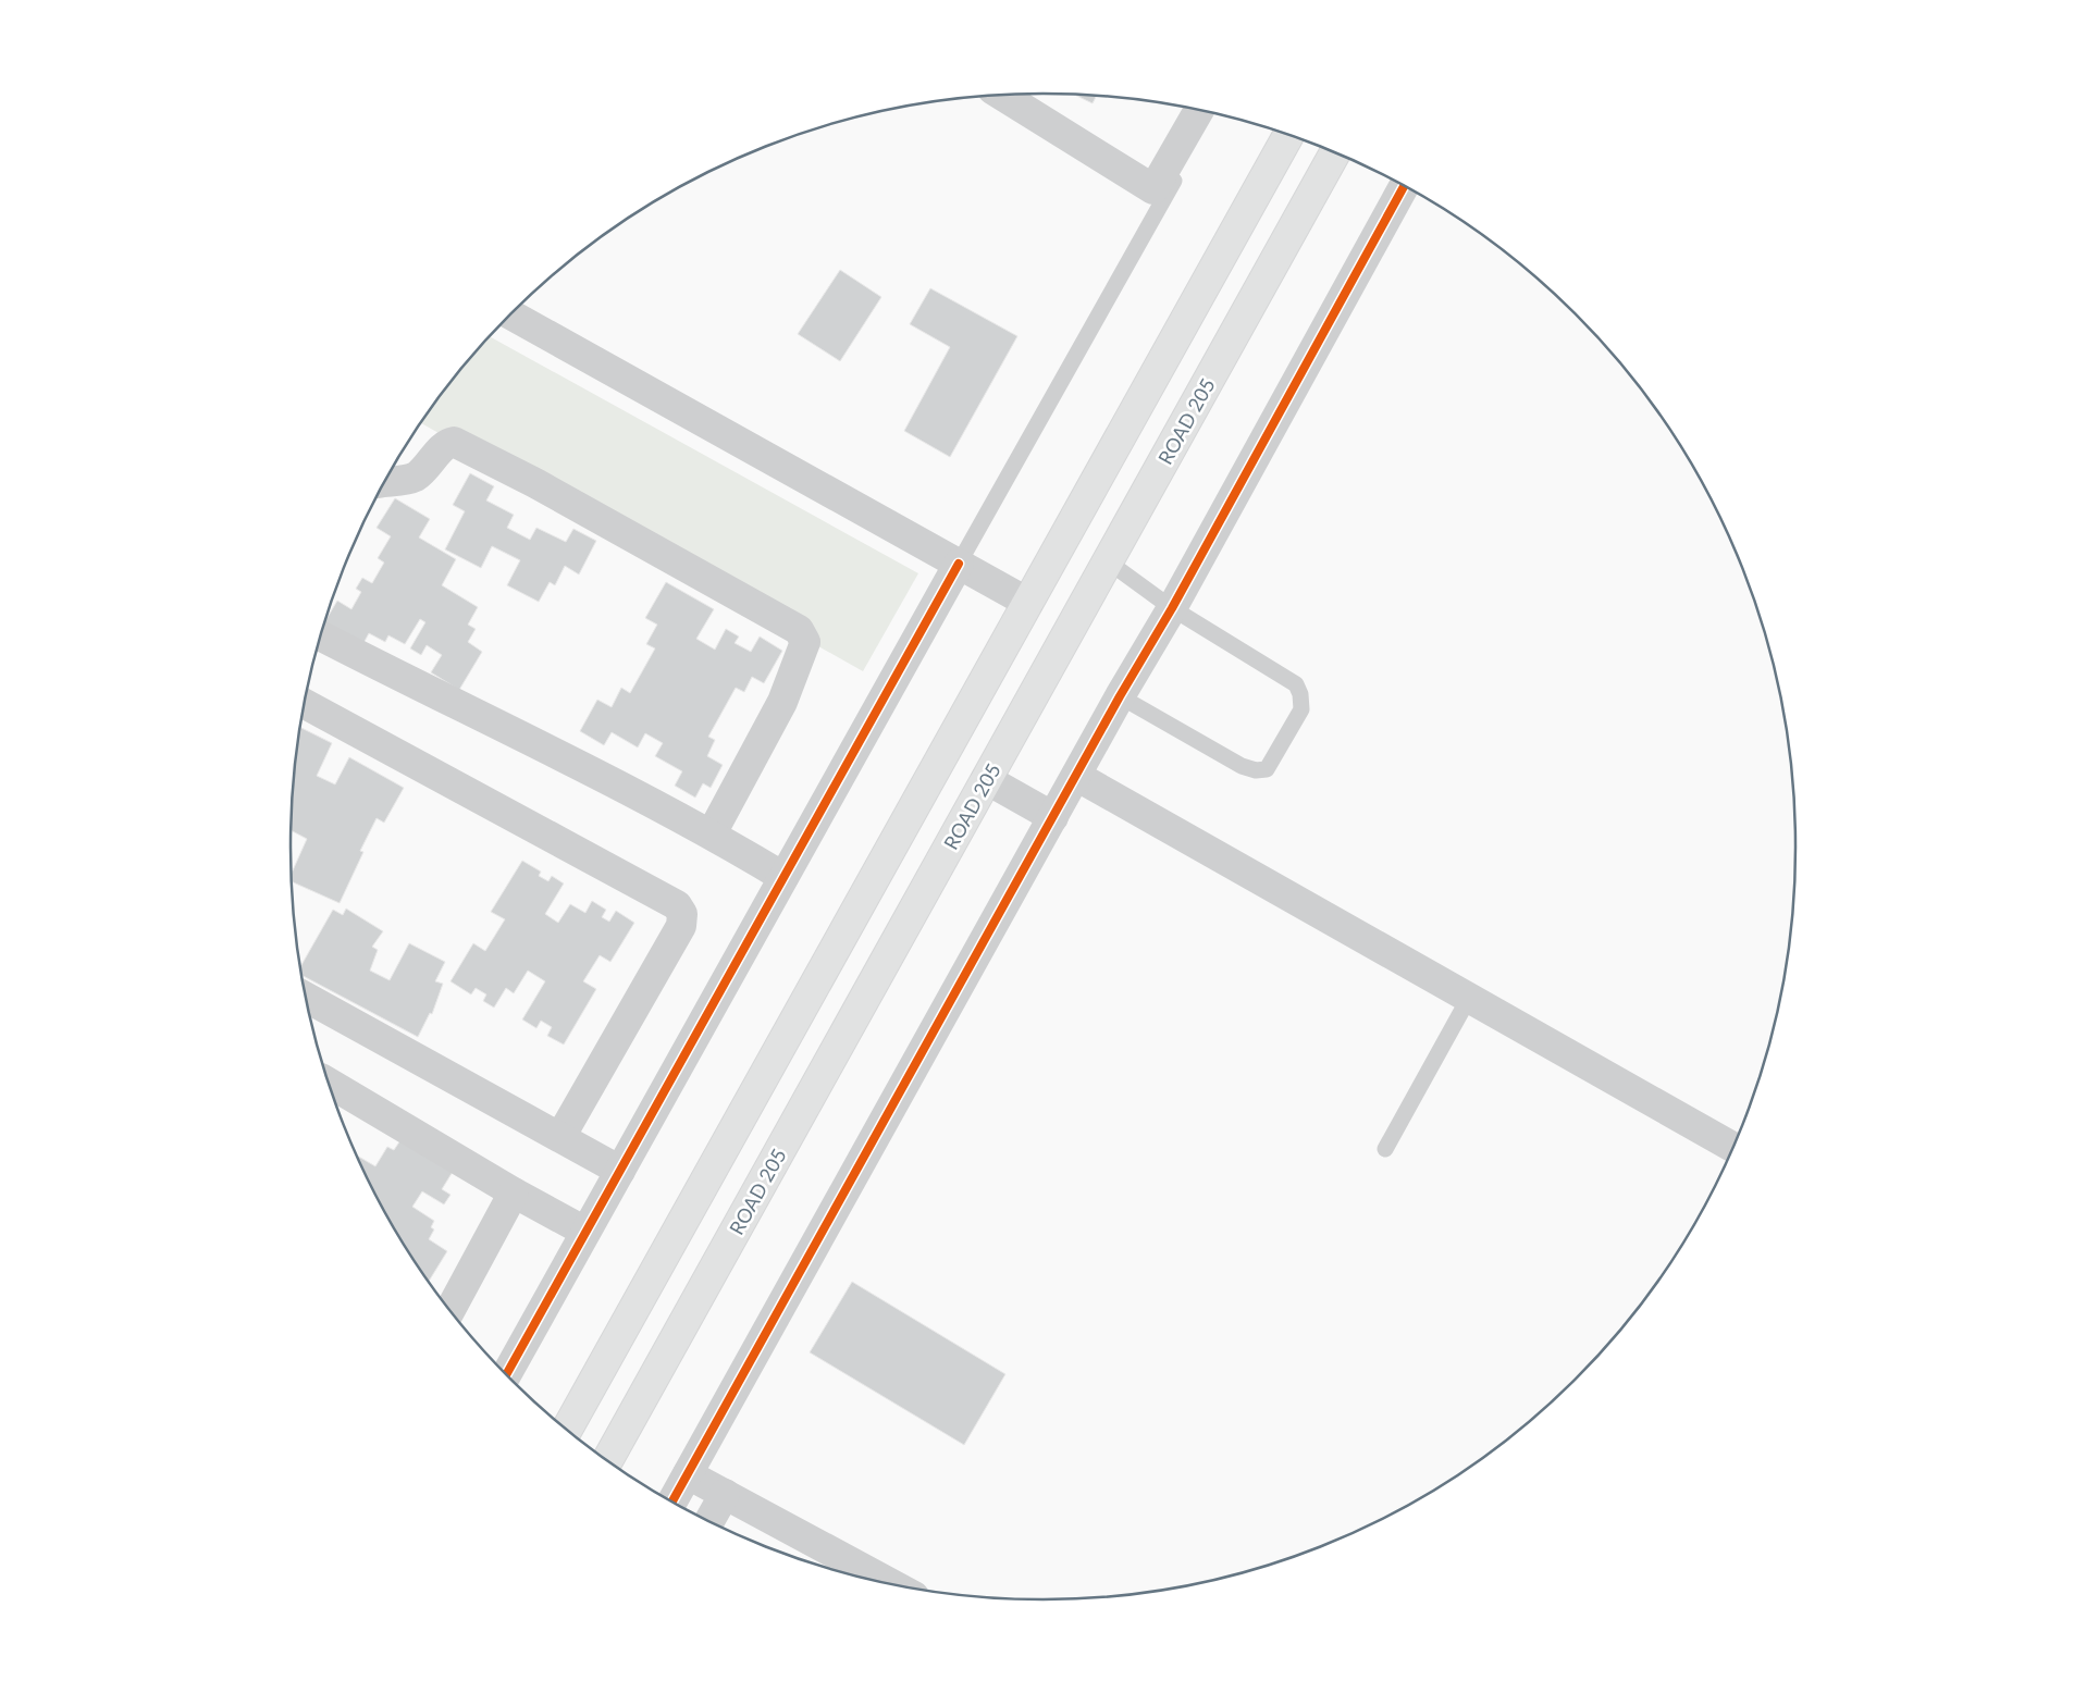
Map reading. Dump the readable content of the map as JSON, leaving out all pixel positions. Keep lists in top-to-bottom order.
{
  "streets": {
    "main road": ["ROAD 205"]
  }
}
